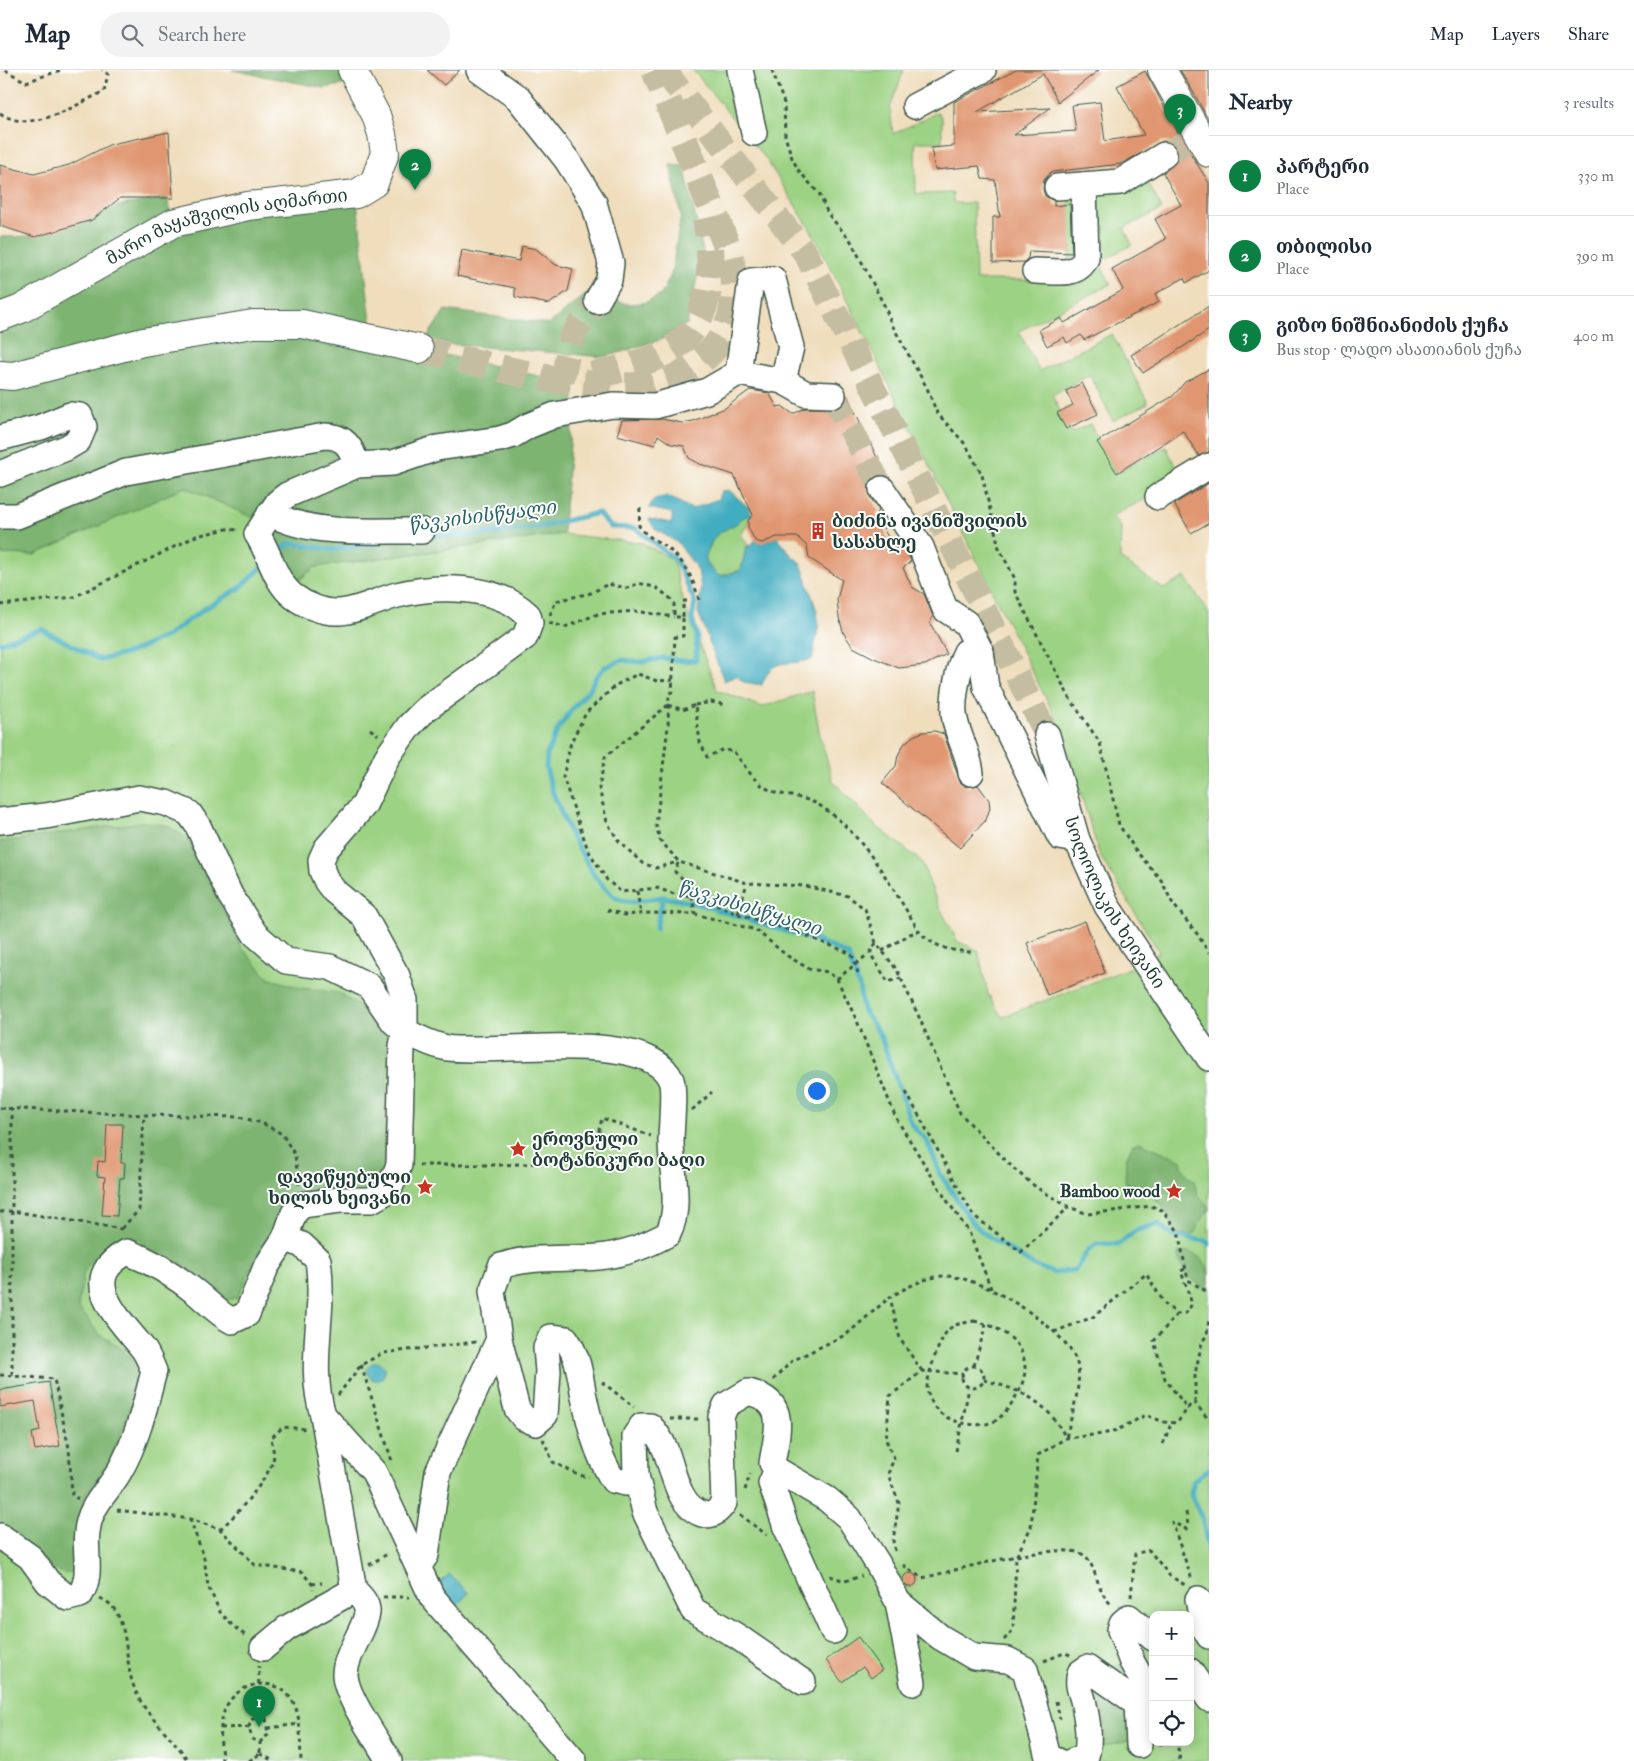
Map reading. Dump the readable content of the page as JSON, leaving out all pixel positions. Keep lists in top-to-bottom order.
{
  "streets": {
    "main road": ["მარო მაყაშვილის აღმართი"],
    "street": ["სოლოლაკის ხეივანი"]
  },
  "water": ["წავკისისწყალი"],
  "places": {
    "building": ["ბიძინა ივანიშვილის სასახლე"],
    "place": ["ეროვნული ბოტანიკური ბაღი", "დავიწყებული ხილის ხეივანი", "Bamboo wood"]
  },
  "page": {
    "header": "Map",
    "search": "Search here",
    "nav": ["Map", "Layers", "Share"],
    "heading": ["Nearby", "3 results"],
    "pins": ["3", "2", "1"],
    "list": [
      {
        "mark": "1",
        "name": "პარტერი",
        "note": "Place",
        "value": "330 m"
      },
      {
        "mark": "2",
        "name": "თბილისი",
        "note": "Place",
        "value": "390 m"
      },
      {
        "mark": "3",
        "name": "გიზო ნიშნიანიძის ქუჩა",
        "note": "Bus stop · ლადო ასათიანის ქუჩა",
        "value": "400 m"
      }
    ],
    "map_buttons": ["+", "−"]
  }
}
